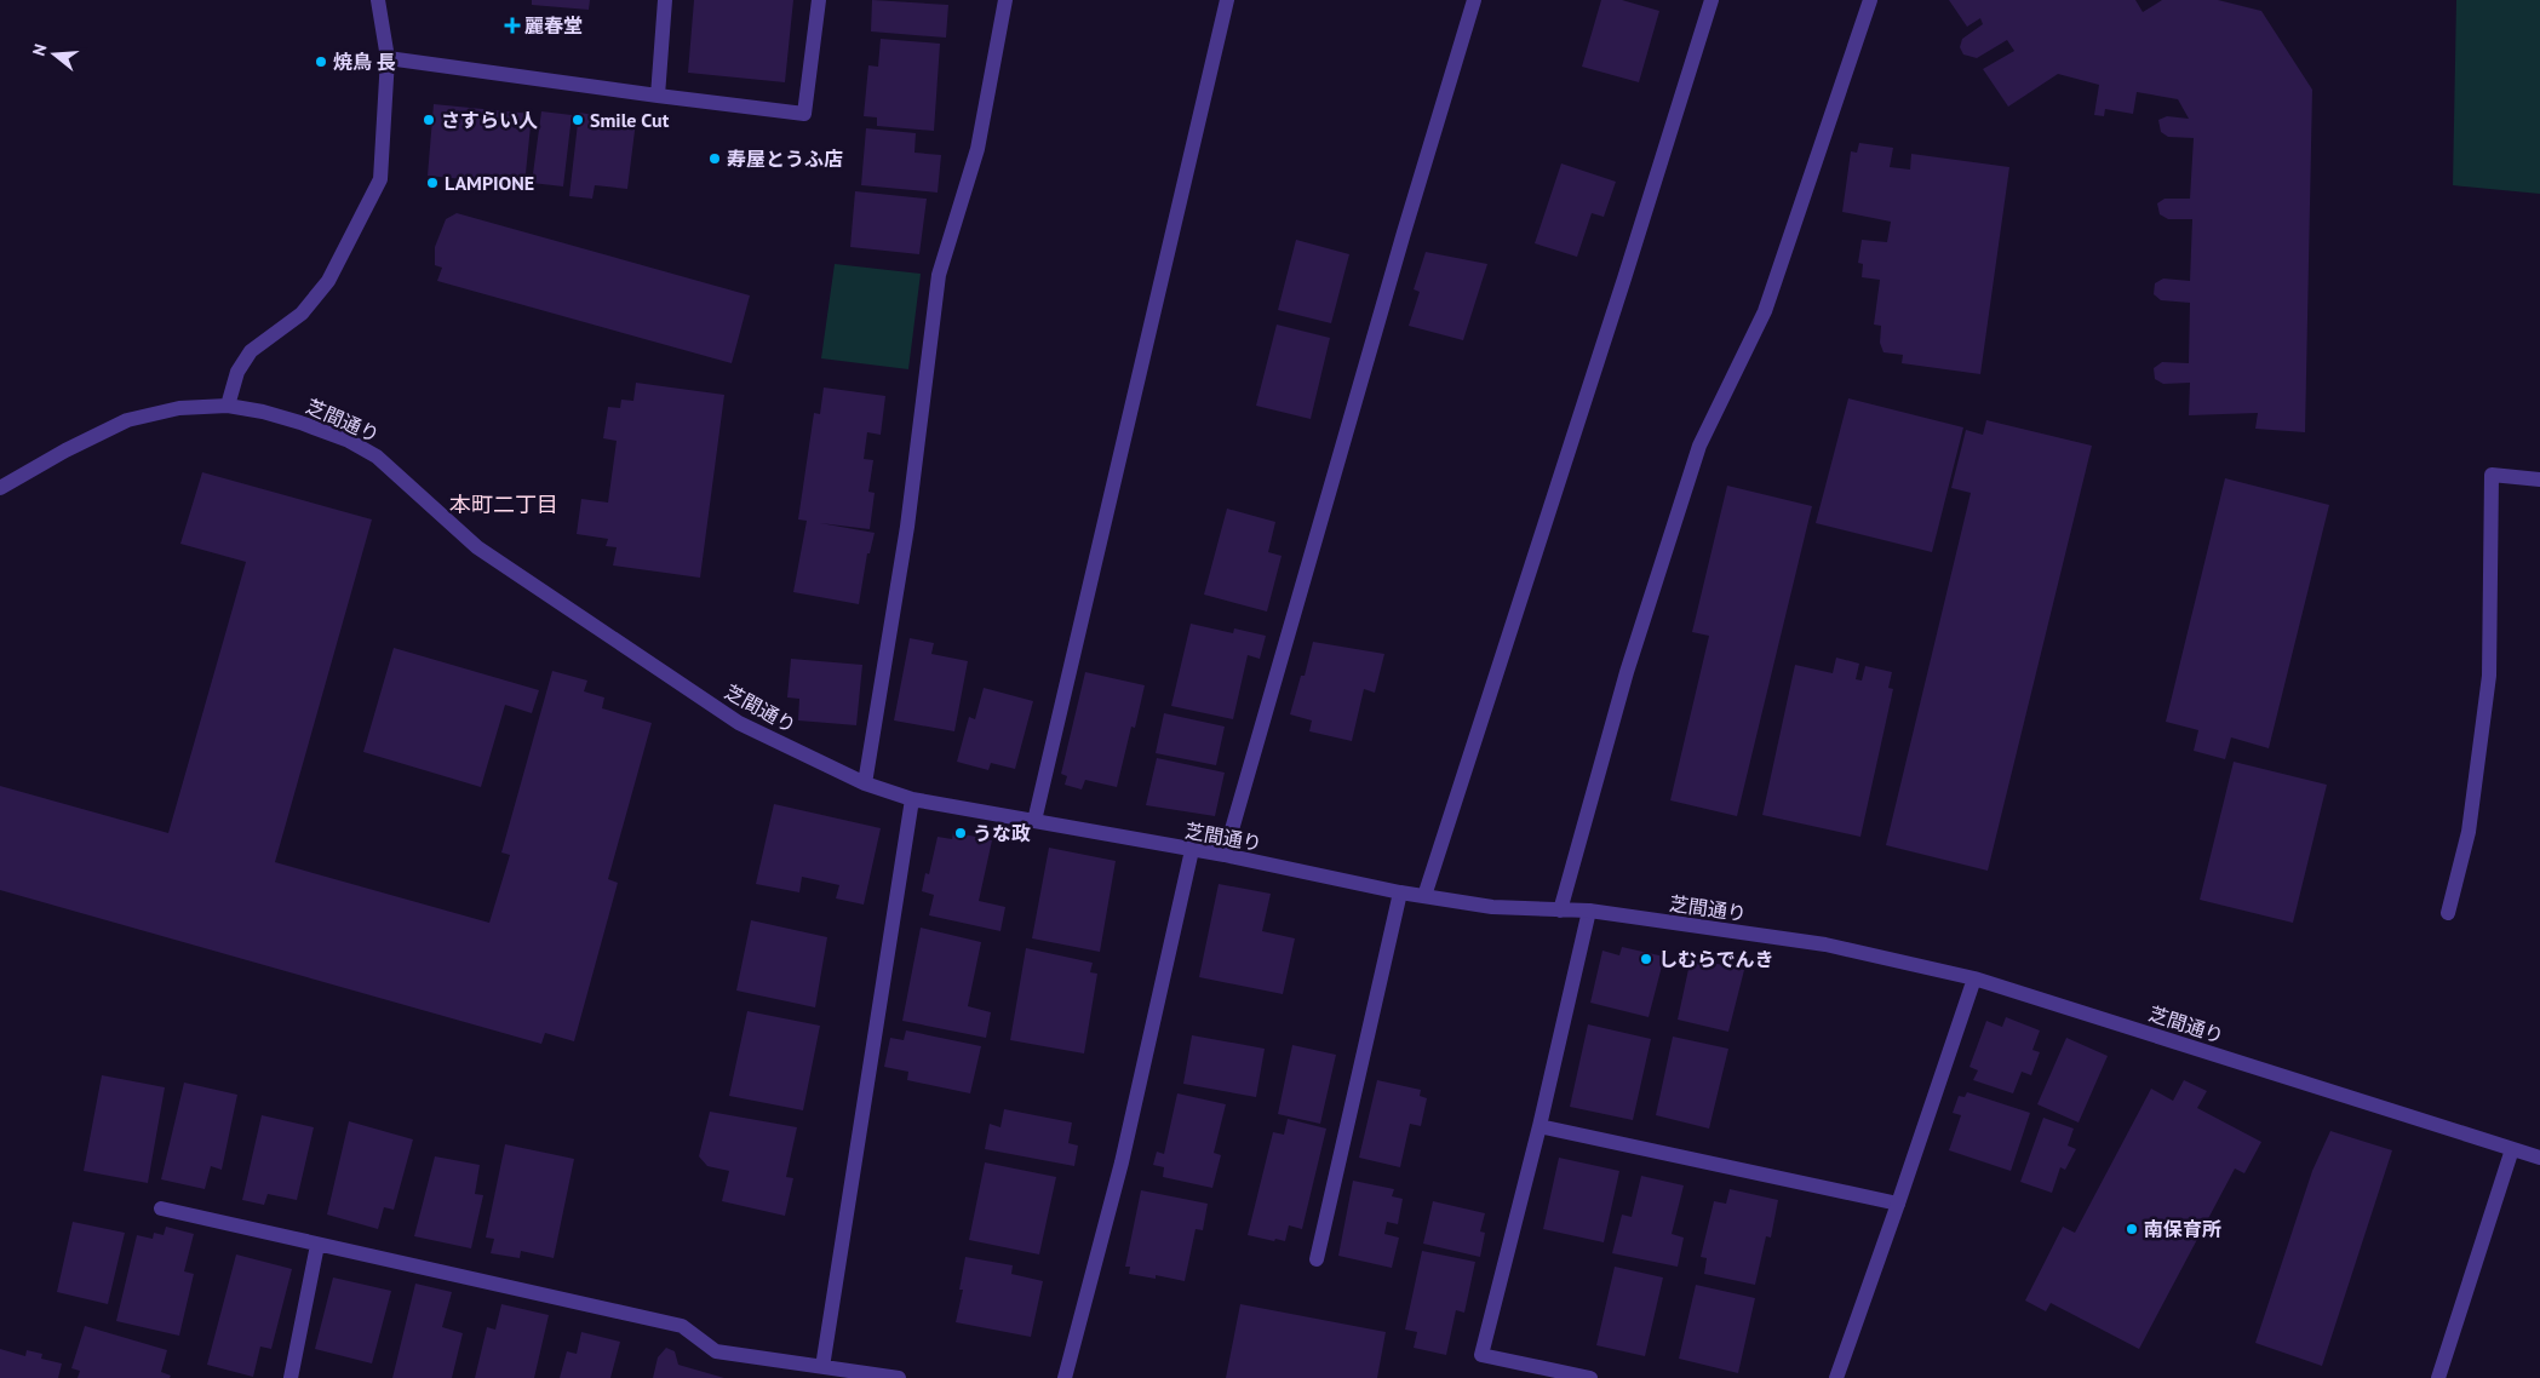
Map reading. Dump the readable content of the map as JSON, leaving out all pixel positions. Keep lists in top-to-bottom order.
{
  "streets": {
    "street": ["芝間通り"]
  },
  "districts": ["本町二丁目"],
  "places": {
    "health": ["麗春堂"],
    "other": [
      "焼鳥 長",
      "さすらい人",
      "Smile Cut",
      "寿屋とうふ店",
      "LAMPIONE",
      "うな政",
      "しむらでんき",
      "南保育所"
    ]
  },
  "north": "left"
}
